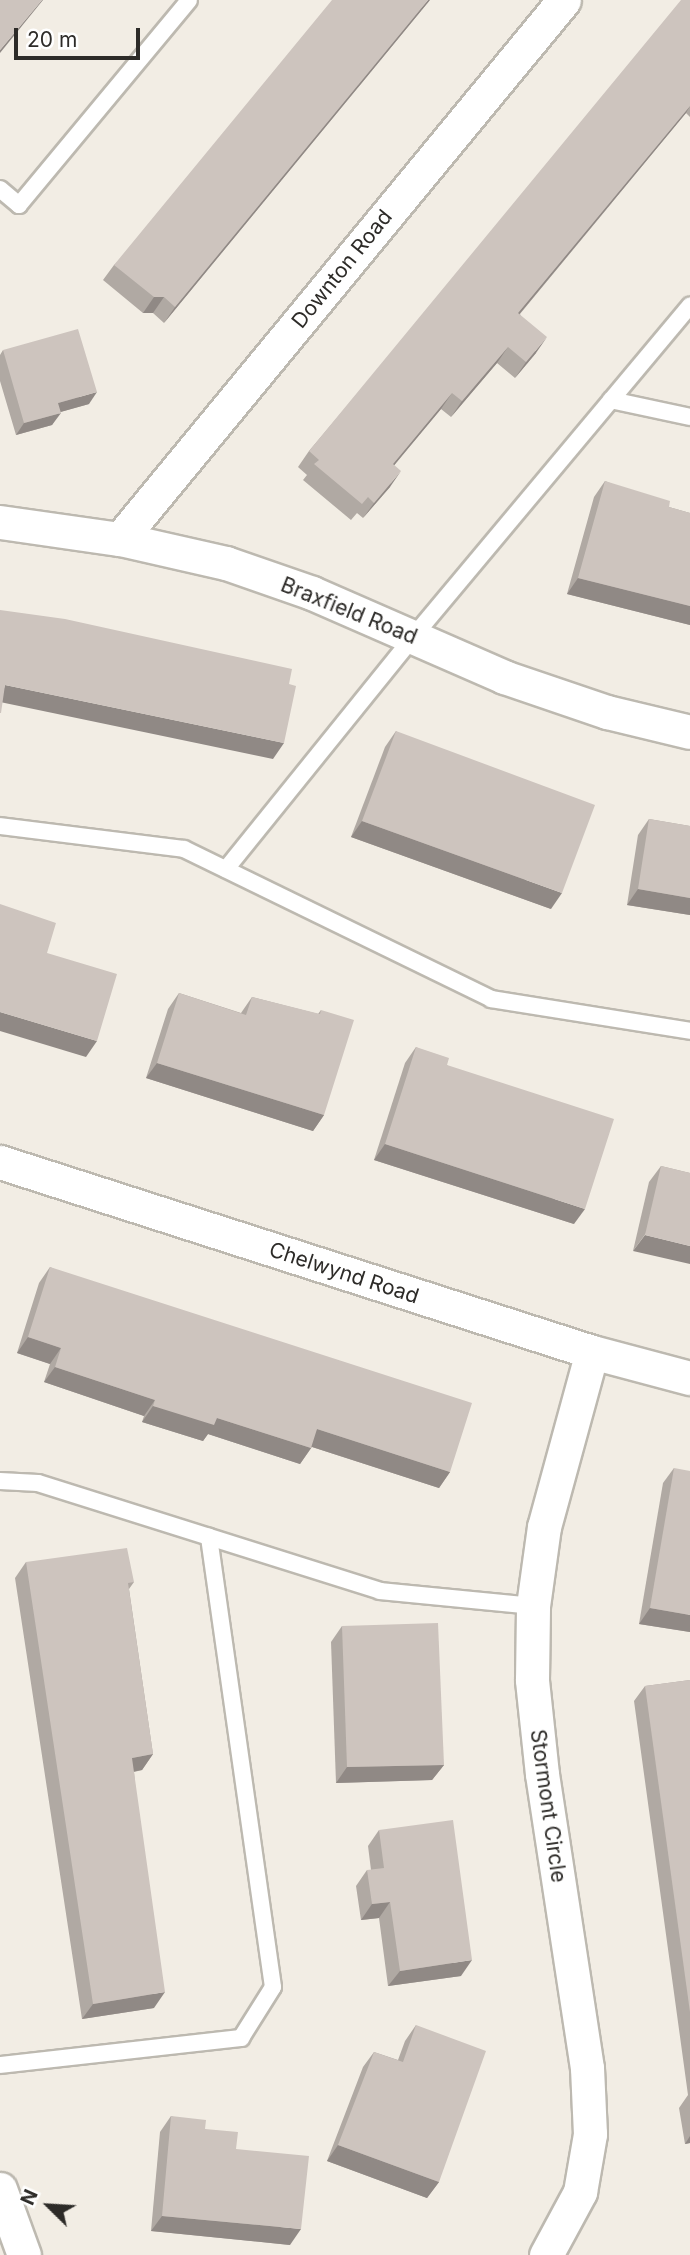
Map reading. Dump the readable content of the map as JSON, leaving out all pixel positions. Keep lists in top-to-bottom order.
{
  "streets": {
    "street": [
      "Downton Road",
      "Braxfield Road",
      "Chelwynd Road",
      "Stormont Circle"
    ]
  },
  "crossings": [
    ["Downton Road", "Braxfield Road"],
    ["Chelwynd Road", "Stormont Circle"]
  ],
  "scale_bar": "20 m",
  "north": "top left"
}
